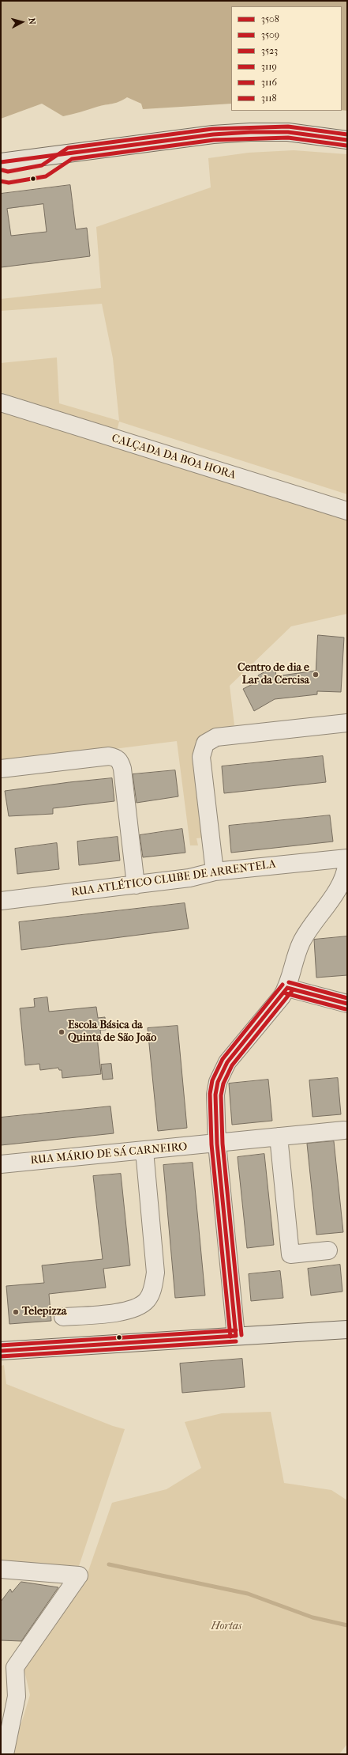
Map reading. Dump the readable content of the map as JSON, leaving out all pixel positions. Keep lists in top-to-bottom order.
{
  "streets": {
    "street": ["CALÇADA DA BOA HORA", "RUA ATLÉTICO CLUBE DE ARRENTELA", "RUA MÁRIO DE SÁ CARNEIRO"]
  },
  "parks": ["Hortas"],
  "places": ["Centro de dia e Lar da Cercisa", "Escola Básica da Quinta de São João", "Telepizza"],
  "lines": [
    "transit line 3118",
    "transit line 3523",
    "transit line 3116",
    "transit line 3119",
    "transit line 3508",
    "transit line 3509"
  ],
  "legend": [
    "3508",
    "3509",
    "3523",
    "3119",
    "3116",
    "3118"
  ],
  "north": "right"
}
